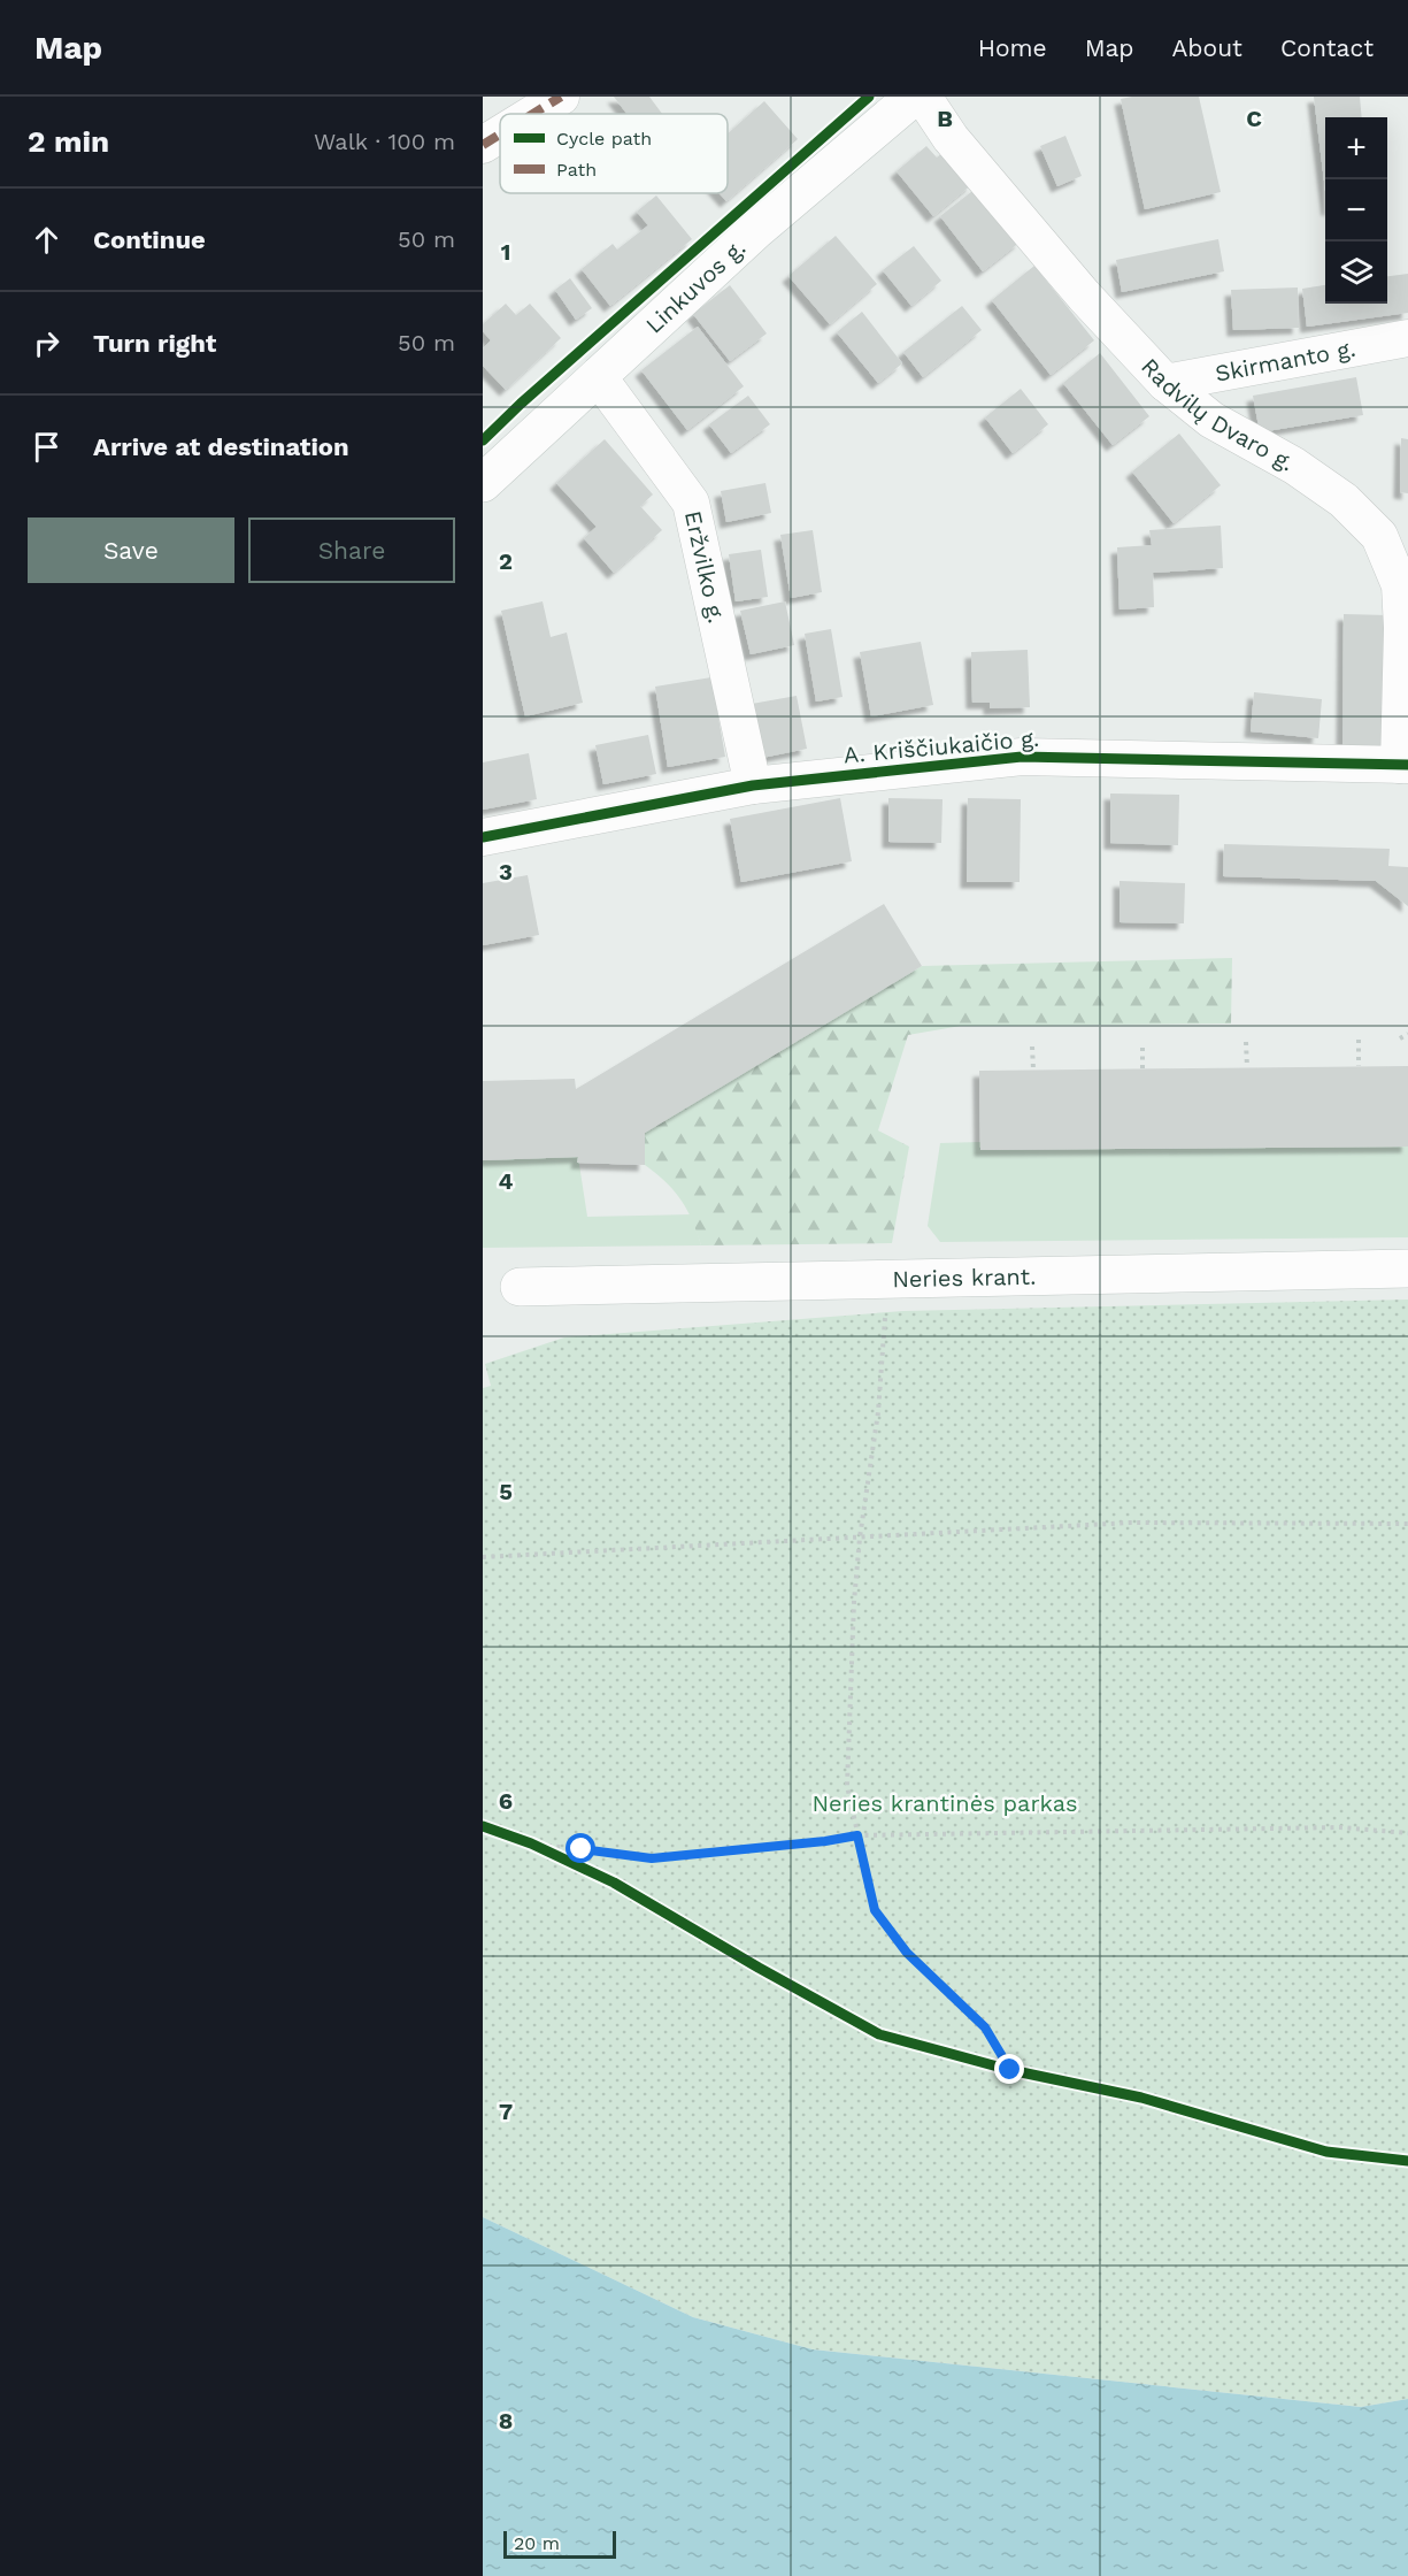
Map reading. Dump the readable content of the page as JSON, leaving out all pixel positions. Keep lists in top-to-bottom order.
{
  "streets": {
    "main road": ["Linkuvos g.", "Neries krant."],
    "street": [
      "Skirmanto g.",
      "Radvilų Dvaro g.",
      "Eržvilko g.",
      "A. Kriščiukaičio g."
    ]
  },
  "crossings": [
    ["Linkuvos g.", "Eržvilko g."],
    ["Skirmanto g.", "Radvilų Dvaro g."],
    ["Radvilų Dvaro g.", "A. Kriščiukaičio g."],
    ["Eržvilko g.", "A. Kriščiukaičio g."]
  ],
  "parks": ["Neries krantinės parkas"],
  "legend": ["Cycle path", "Path"],
  "scale_bar": "20 m",
  "page": {
    "header": "Map",
    "nav": [
      "Home",
      "Map",
      "About",
      "Contact"
    ],
    "heading": ["2 min", "Walk · 100 m"],
    "map_buttons": ["+", "−"],
    "list": [
      ["Continue", "50 m"],
      ["Turn right", "50 m"],
      "Arrive at destination"
    ],
    "buttons": ["Save", "Share"],
    "scale": "20 m"
  },
  "grid": {
    "columns": ["B", "C"],
    "rows": [
      "1",
      "2",
      "3",
      "4",
      "5",
      "6",
      "7",
      "8"
    ]
  }
}
